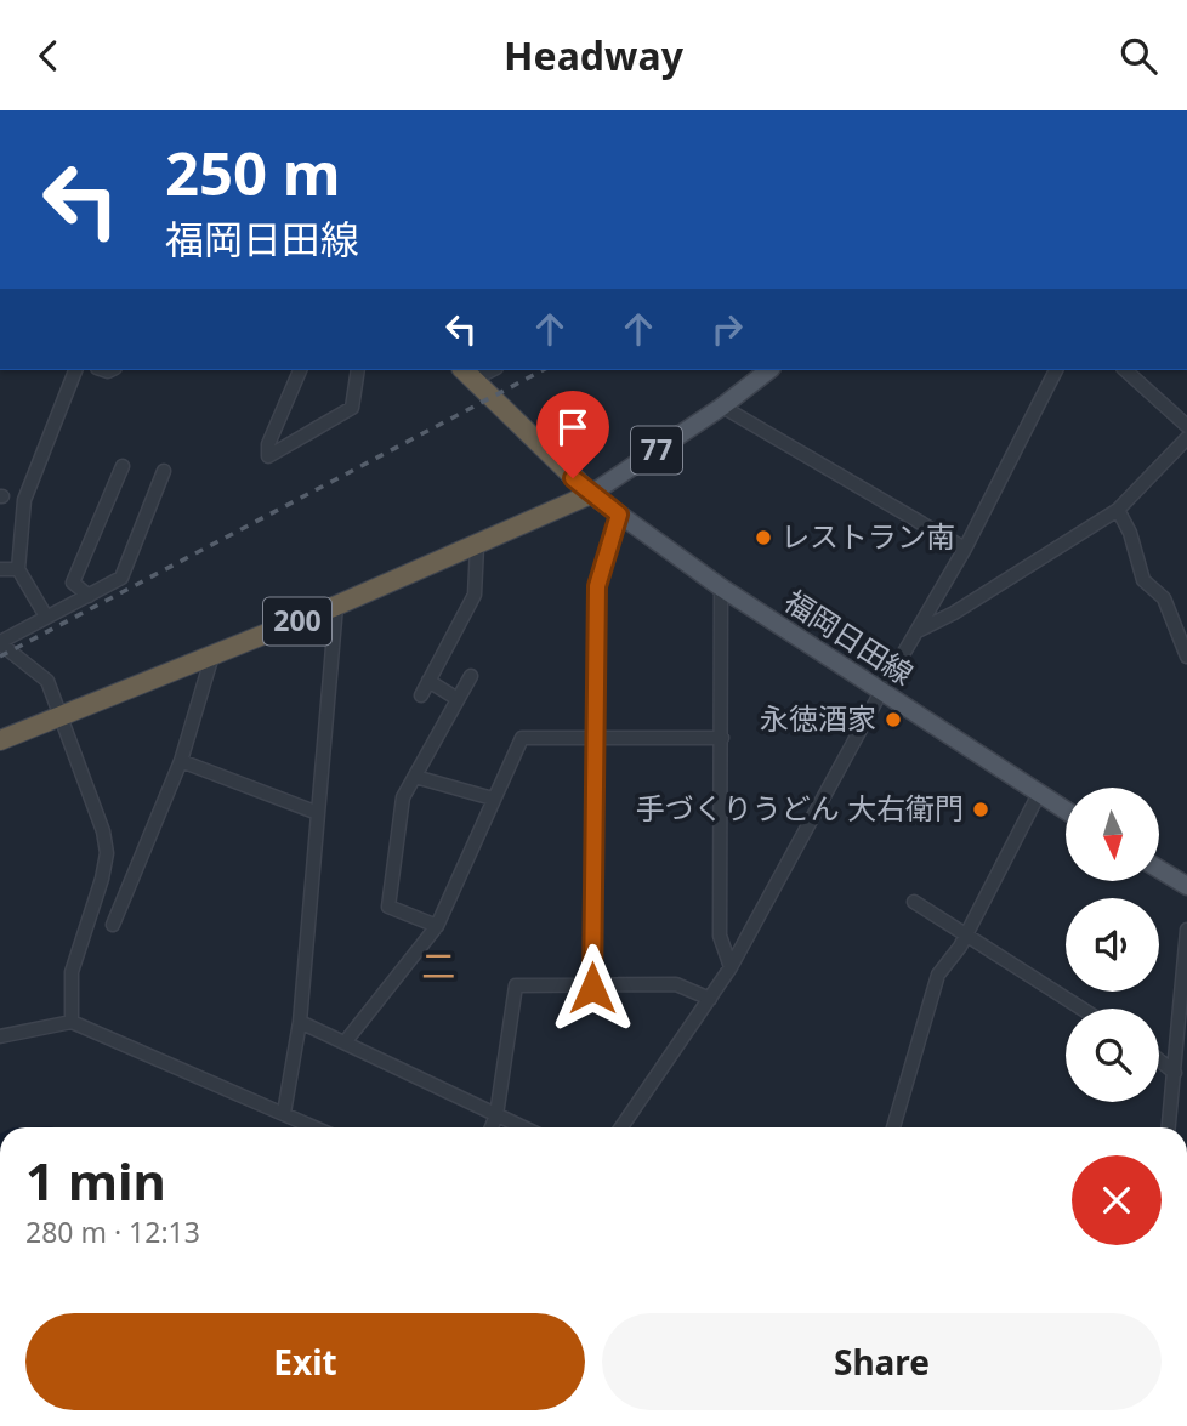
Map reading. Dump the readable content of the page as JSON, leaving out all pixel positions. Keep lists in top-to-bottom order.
{
  "streets": {
    "highway": ["200"],
    "main road": ["77", "福岡日田線"]
  },
  "crossings": [
    ["77", "200"],
    ["77", "福岡日田線"],
    ["200", "福岡日田線"]
  ],
  "districts": ["二"],
  "places": ["レストラン南", "永徳酒家", "手づくりうどん 大右衛門"],
  "north": "bottom",
  "page": {
    "header": "Headway",
    "turn": ["250 m", "福岡日田線"],
    "heading": ["1 min", "280 m · 12:13"],
    "buttons": ["Exit", "Share"]
  }
}
